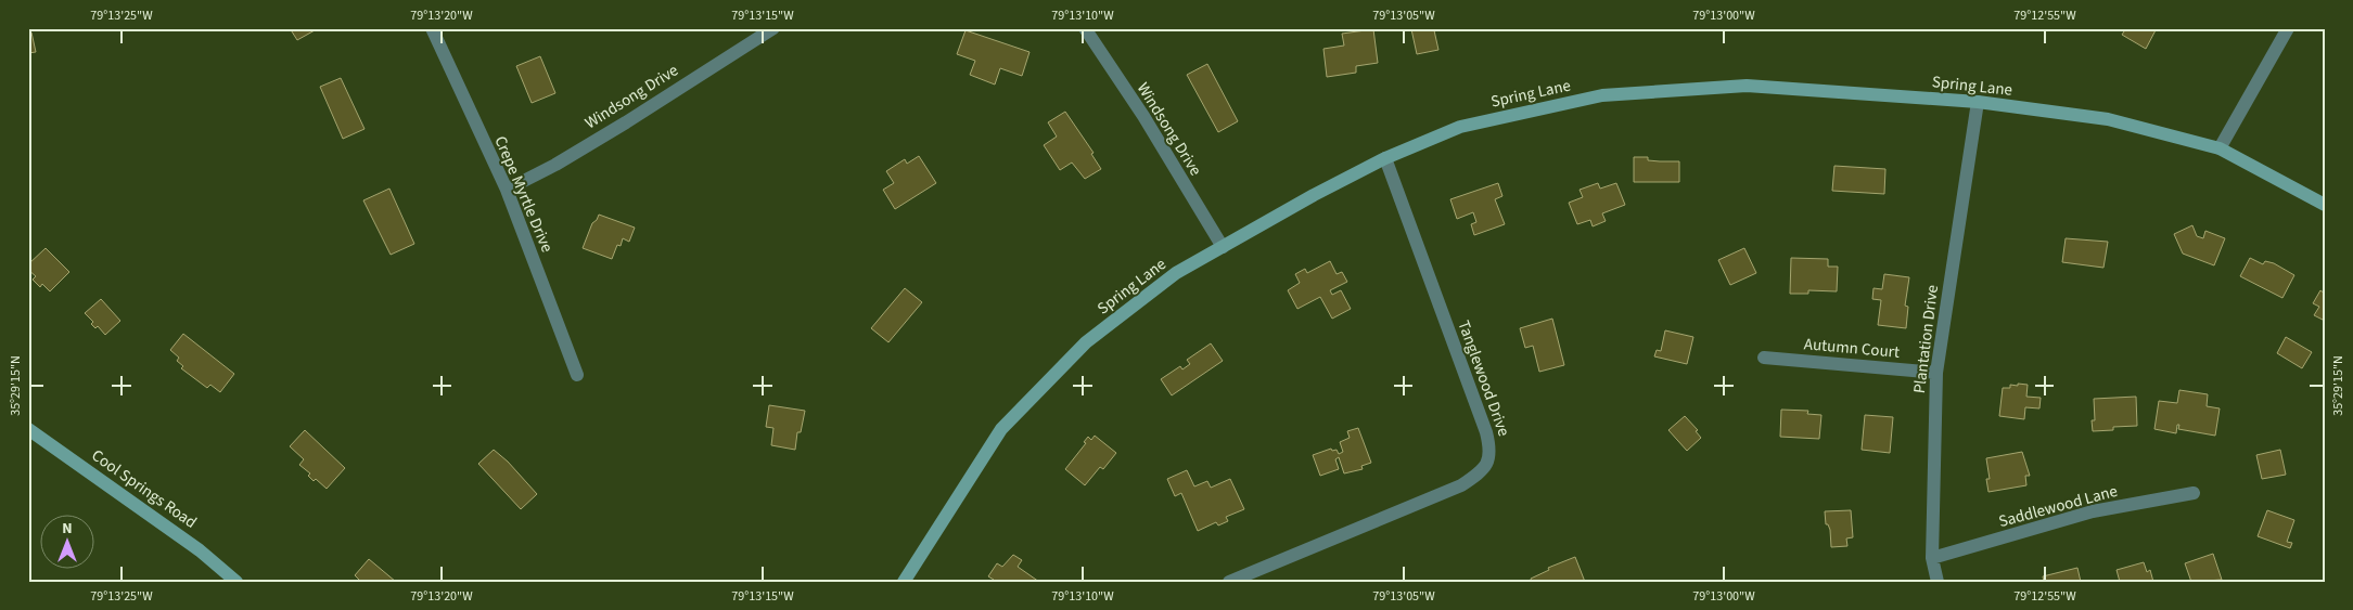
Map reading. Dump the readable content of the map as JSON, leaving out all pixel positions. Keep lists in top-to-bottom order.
{
  "streets": {
    "street": [
      "Spring Lane",
      "Windsong Drive",
      "Crepe Myrtle Drive",
      "Plantation Drive",
      "Autumn Court",
      "Tanglewood Drive",
      "Cool Springs Road",
      "Saddlewood Lane"
    ]
  },
  "crossings": [
    ["Spring Lane", "Windsong Drive"],
    ["Spring Lane", "Plantation Drive"],
    ["Spring Lane", "Tanglewood Drive"],
    ["Windsong Drive", "Crepe Myrtle Drive"],
    ["Plantation Drive", "Autumn Court"],
    ["Plantation Drive", "Saddlewood Lane"]
  ],
  "north": "top",
  "coordinates": [
    "79°13'25\"W",
    "79°13'20\"W",
    "79°13'15\"W",
    "79°13'10\"W",
    "79°13'05\"W",
    "79°13'00\"W",
    "79°12'55\"W",
    "35°29'15\"N"
  ]
}
